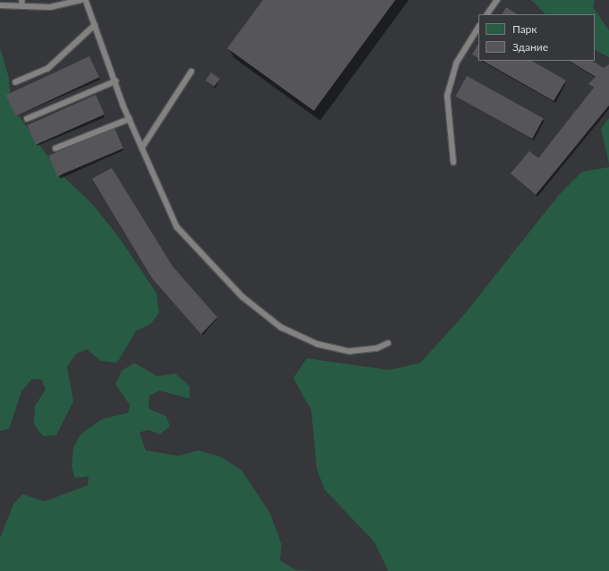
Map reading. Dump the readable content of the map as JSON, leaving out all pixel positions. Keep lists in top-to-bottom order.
{
  "legend": ["Парк", "Здание"]
}
